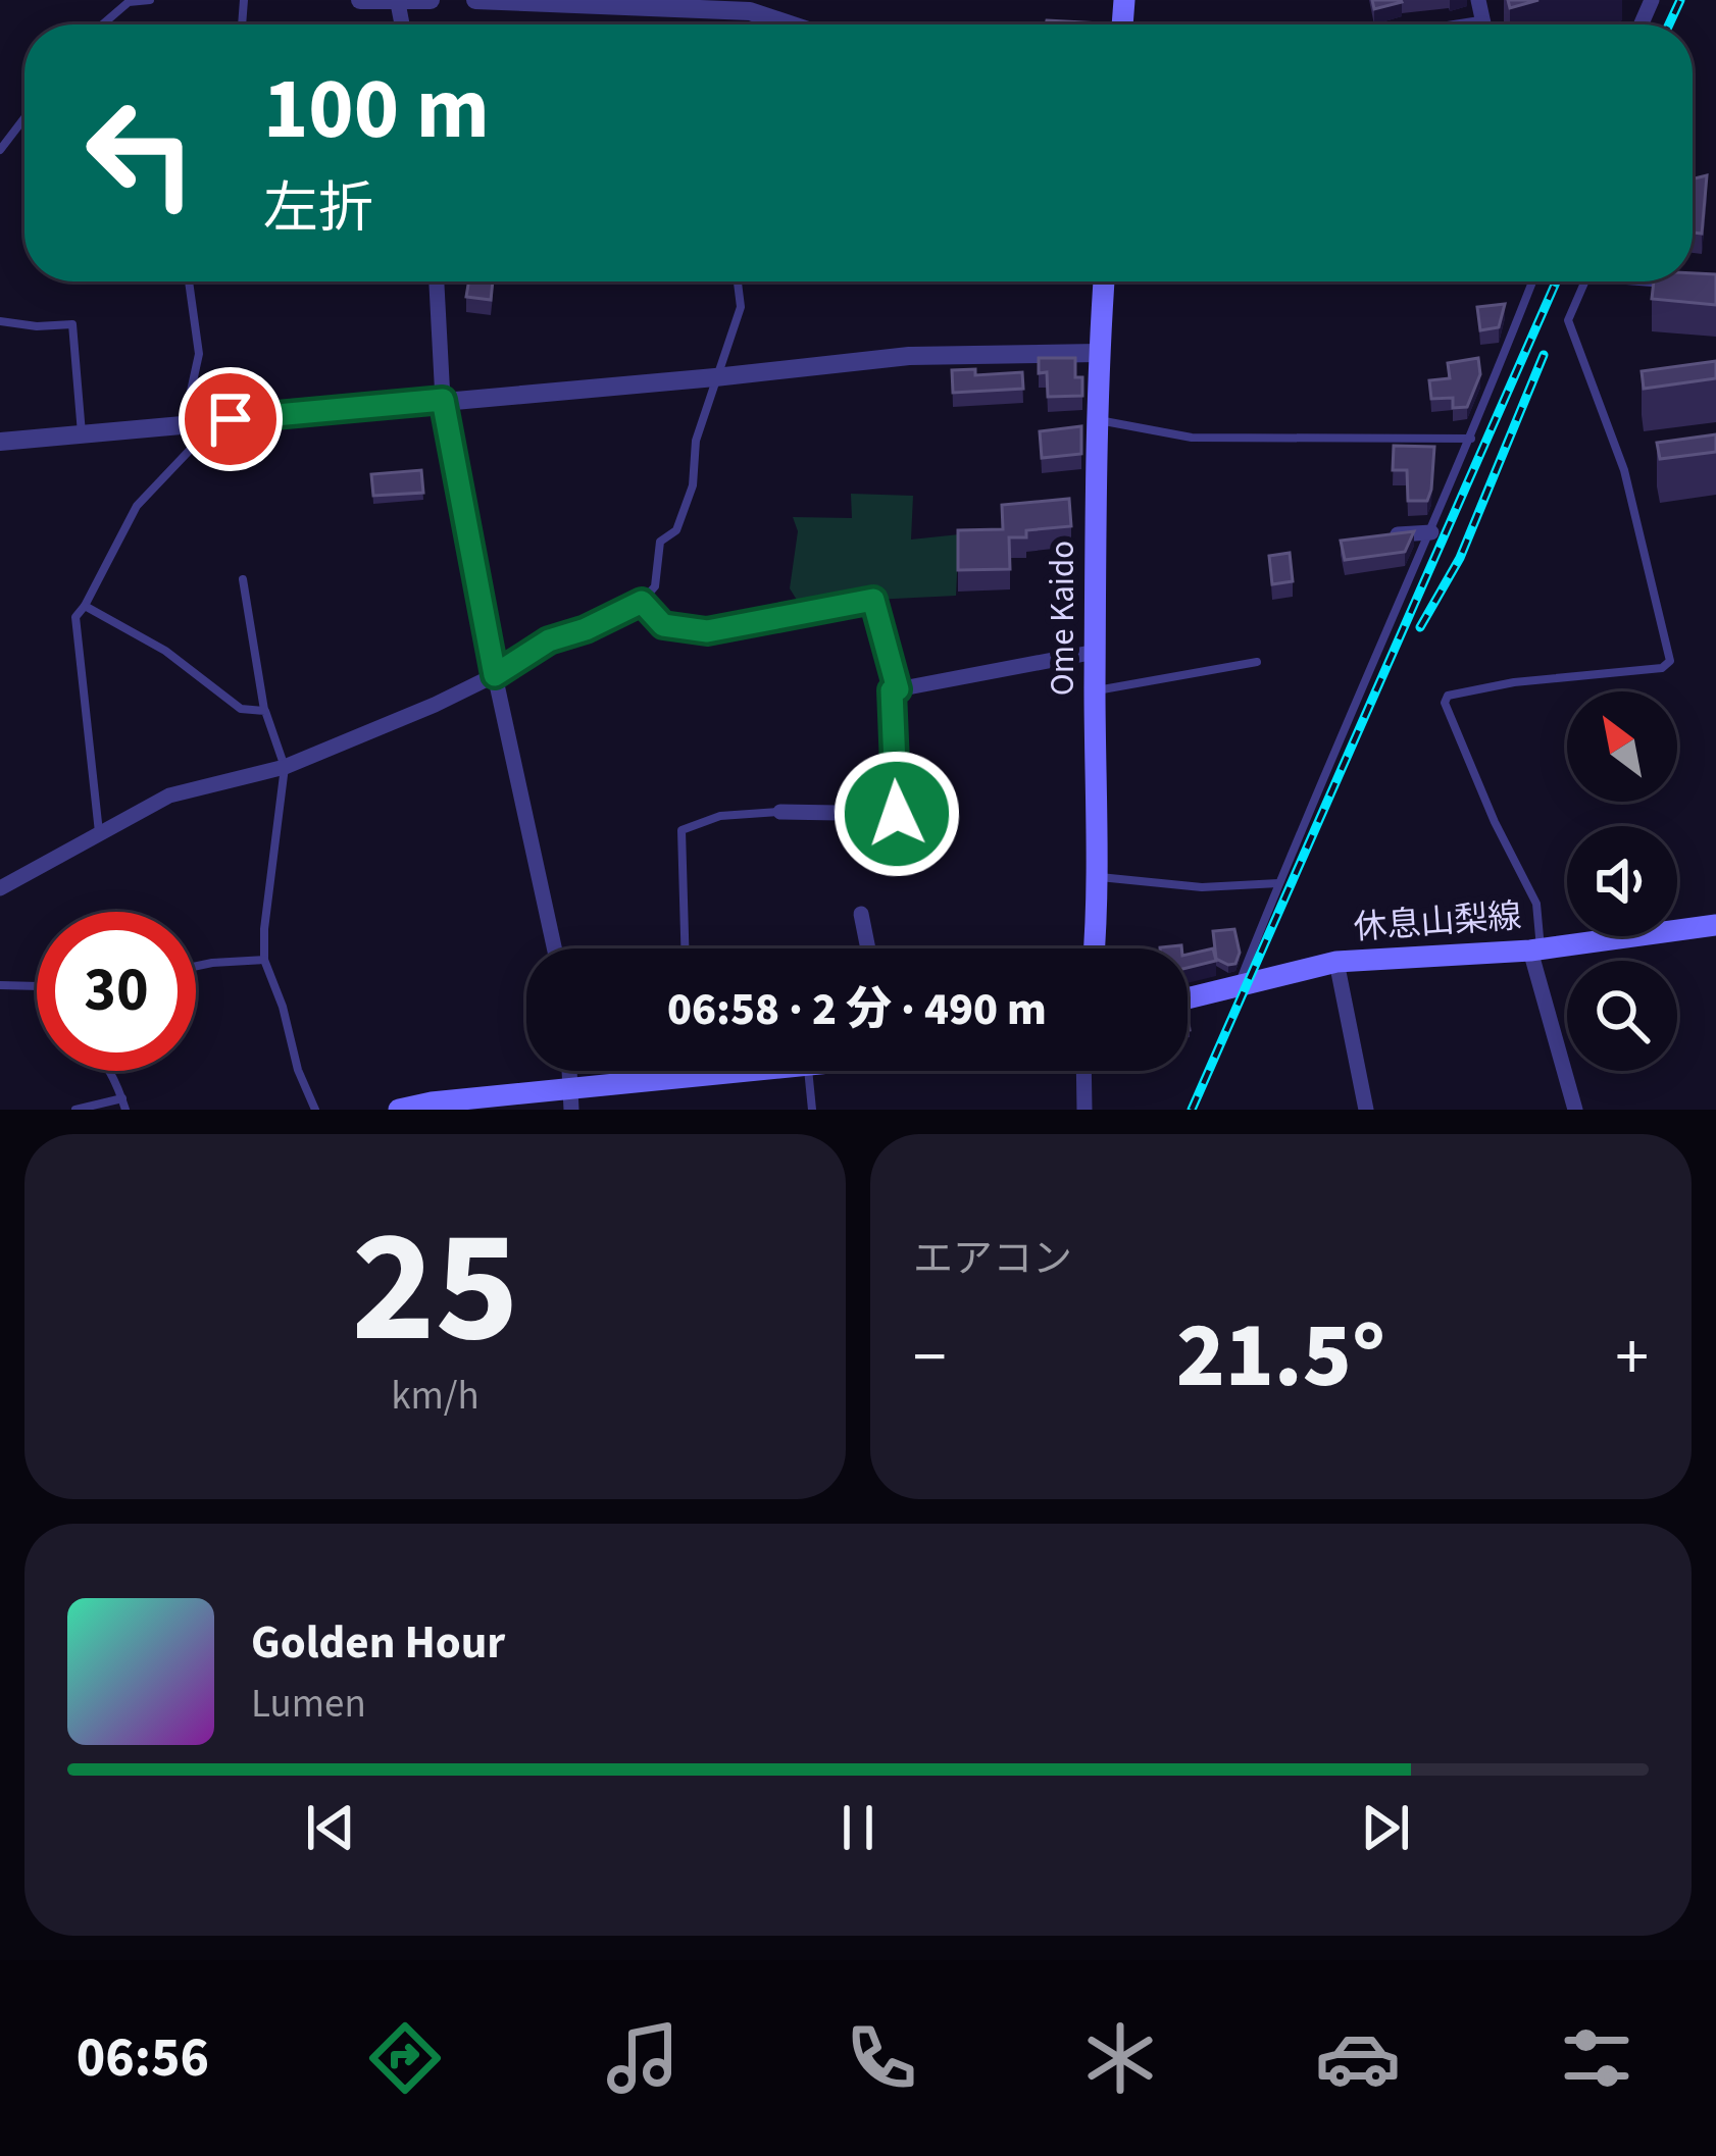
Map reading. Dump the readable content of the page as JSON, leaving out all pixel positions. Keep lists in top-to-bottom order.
{
  "streets": {
    "main road": ["Ome Kaido", "休息山梨線"]
  },
  "north": "top left",
  "page": {
    "turn": ["100 m", "左折"],
    "limit": "30",
    "trip": "06:58 · 2 分 · 490 m",
    "tile": [
      ["25", "km/h"],
      "エアコン"
    ],
    "heat": ["−", "21.5°", "+"],
    "song": ["Golden Hour", "Lumen"],
    "tabs": "06:56"
  }
}
